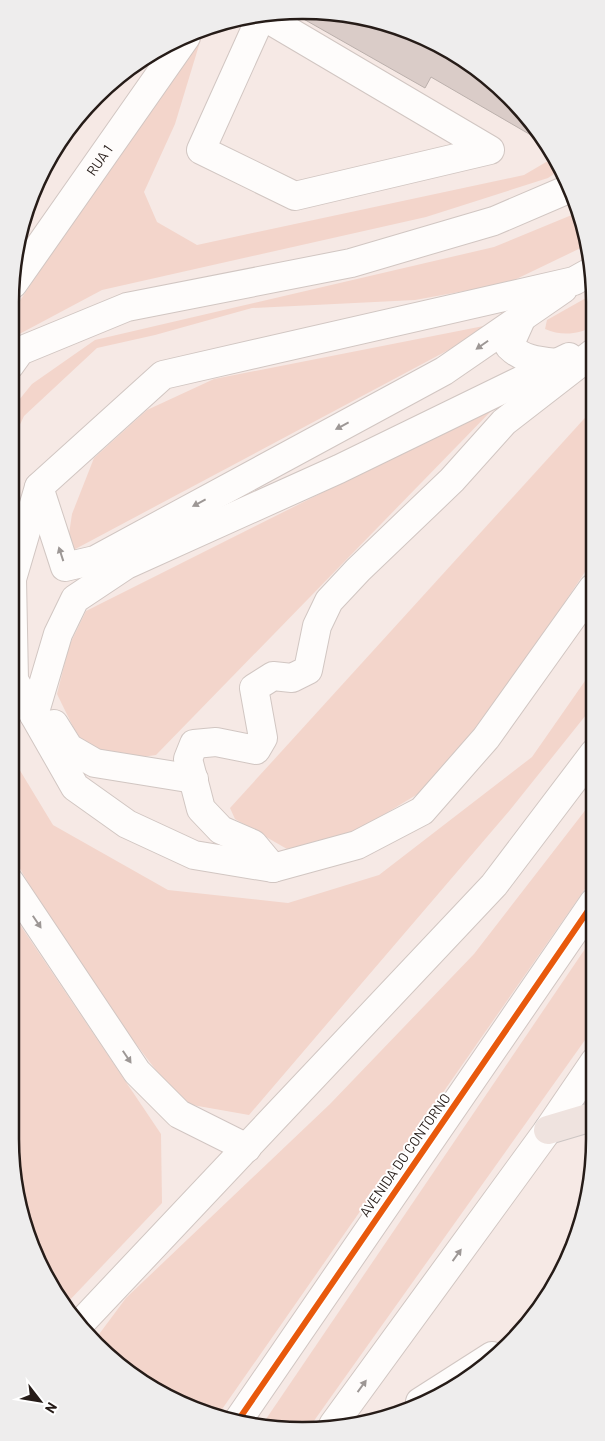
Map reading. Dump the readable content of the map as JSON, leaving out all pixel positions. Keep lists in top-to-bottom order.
{
  "streets": {
    "street": ["RUA 1", "AVENIDA DO CONTORNO"]
  },
  "north": "bottom right"
}
